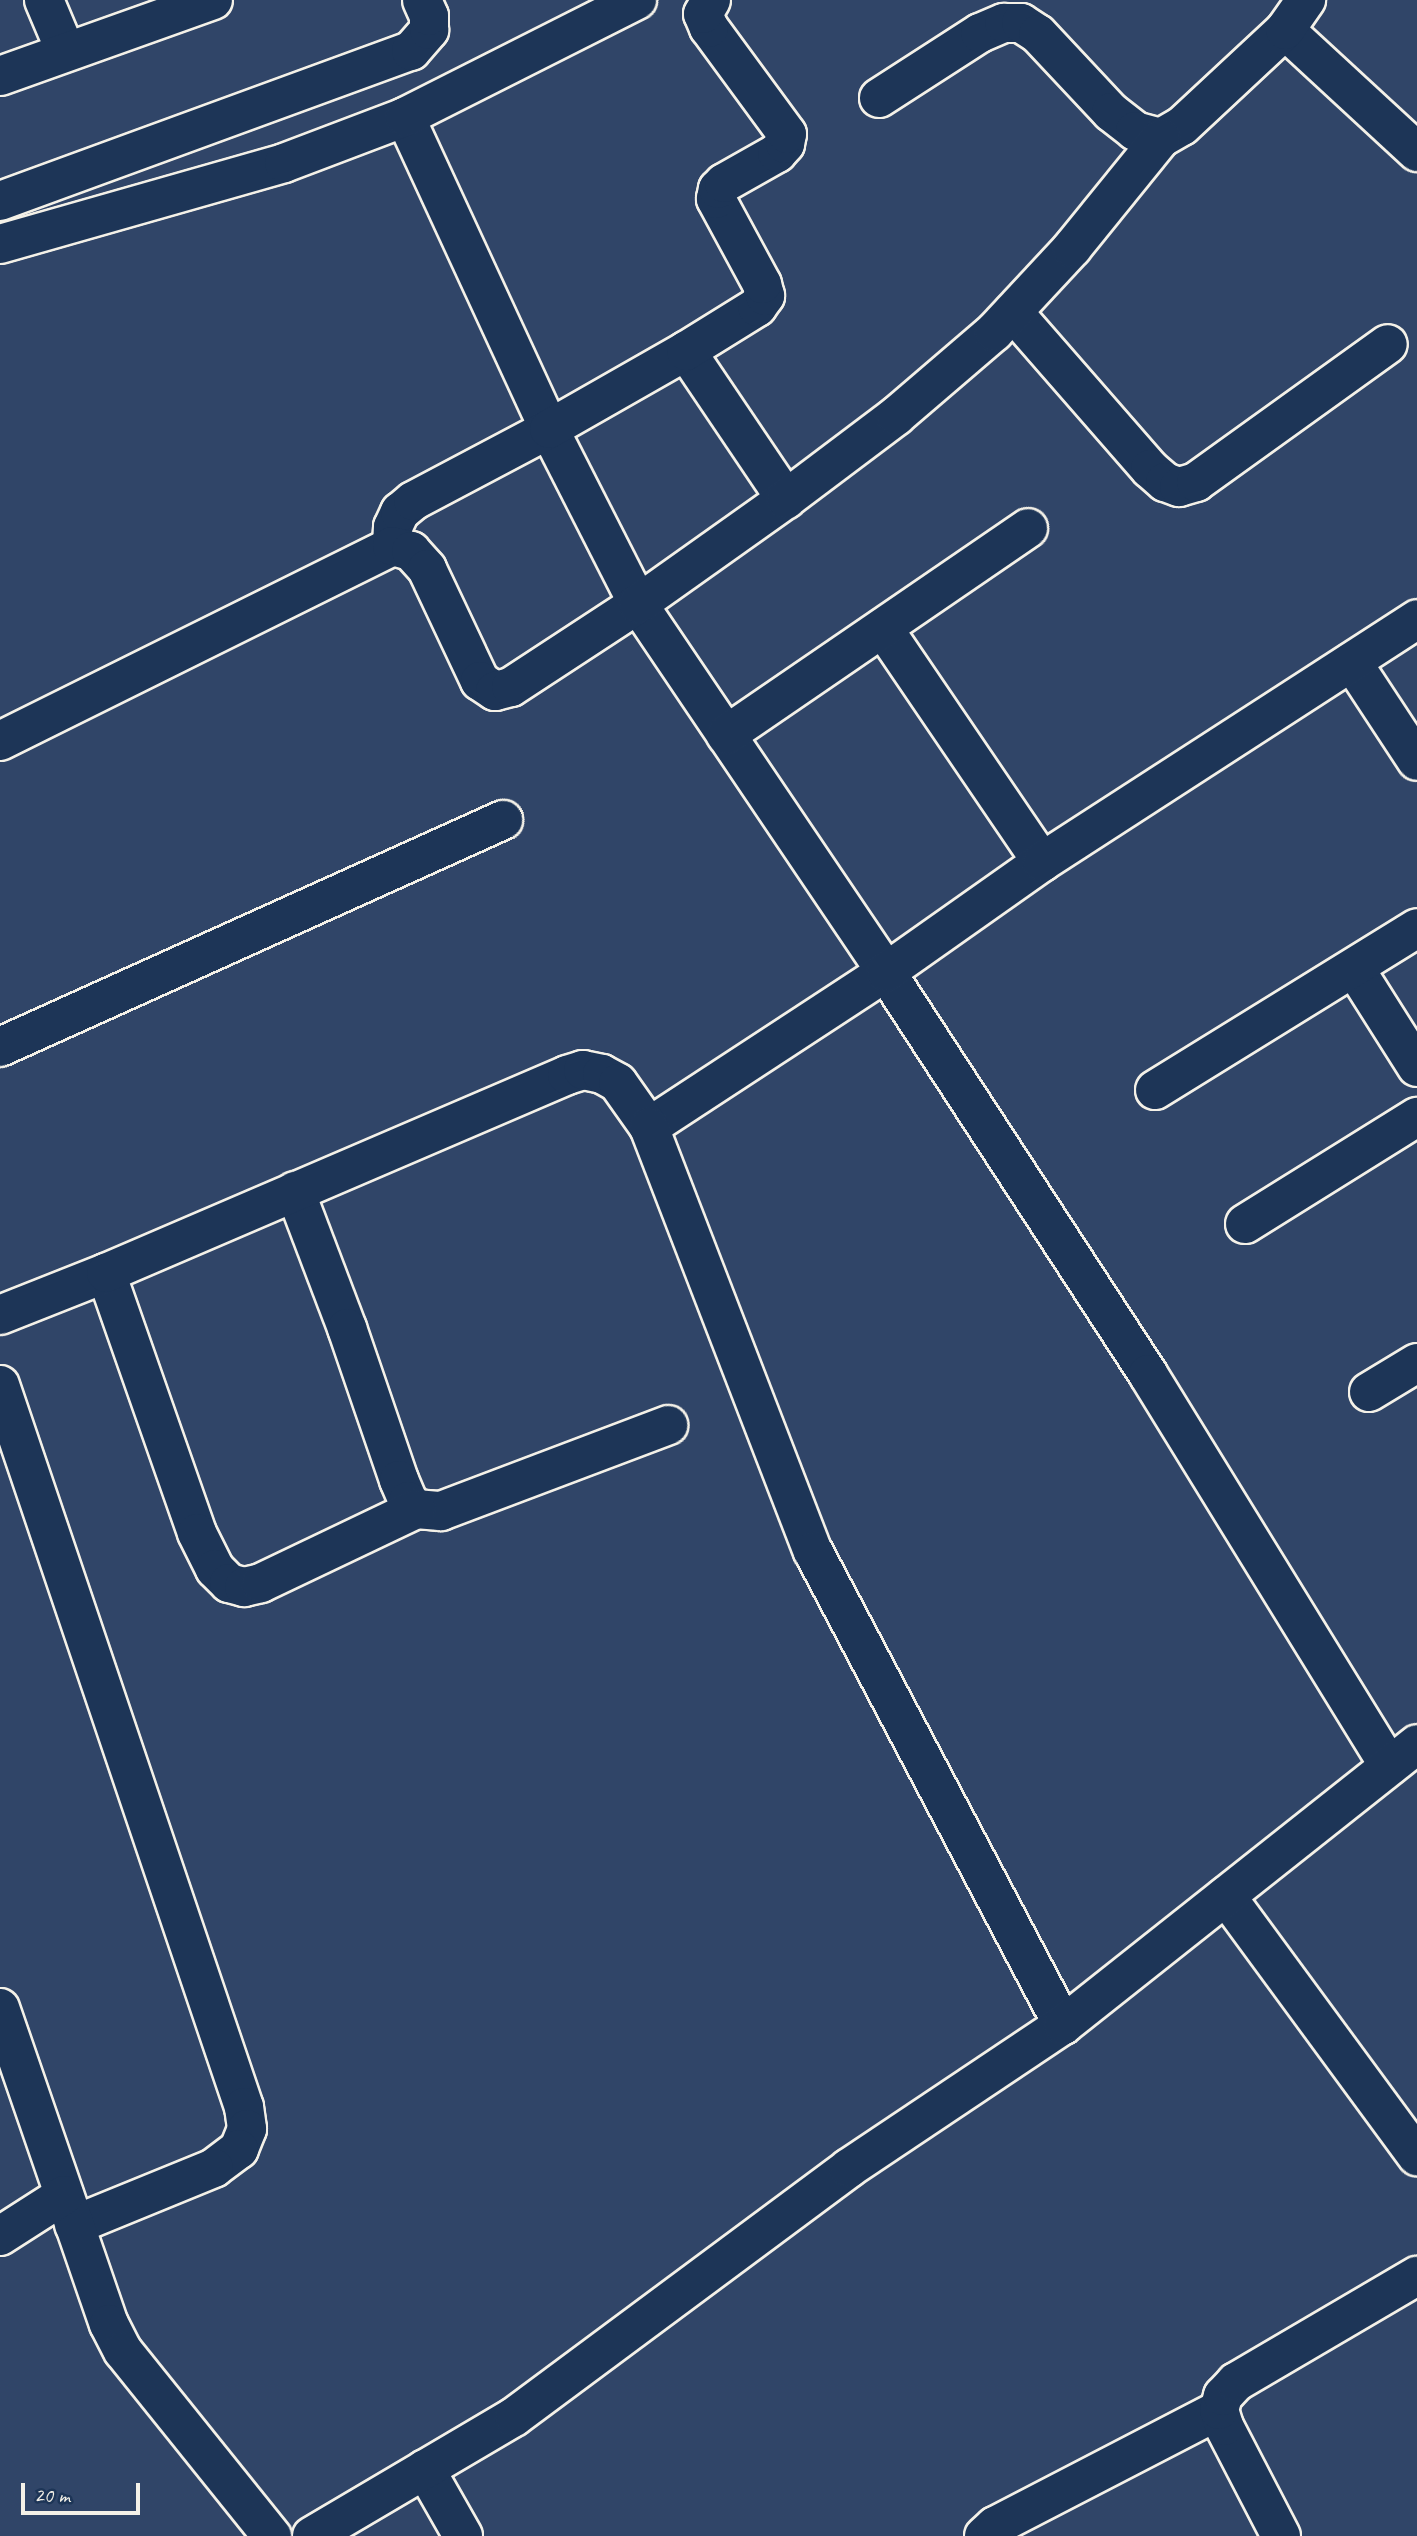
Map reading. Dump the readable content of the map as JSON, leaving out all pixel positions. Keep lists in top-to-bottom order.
{
  "scale_bar": "20 m"
}
